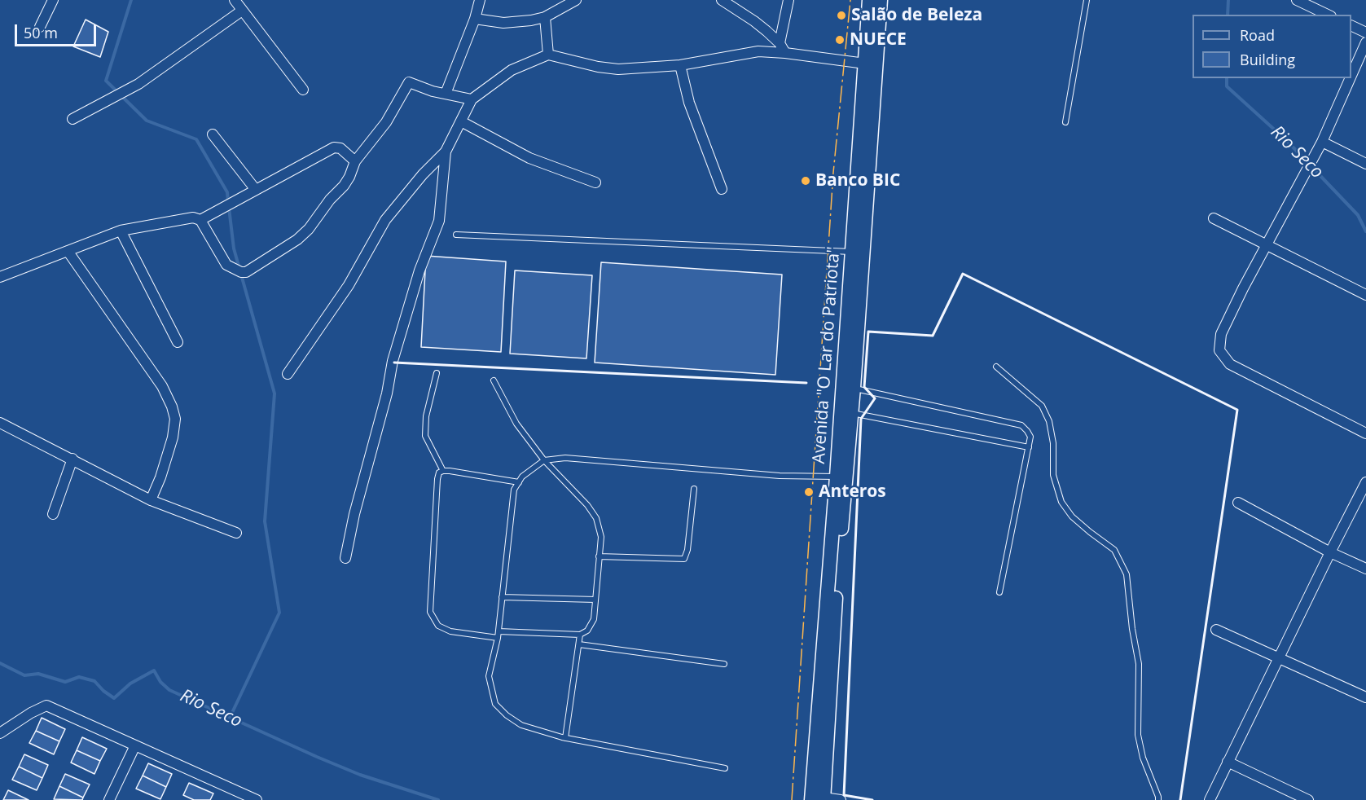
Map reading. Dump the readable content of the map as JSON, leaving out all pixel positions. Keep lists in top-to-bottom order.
{
  "streets": {
    "main road": ["Avenida \"O Lar do Patriota\""]
  },
  "water": ["Rio Seco"],
  "places": [
    "Salão de Beleza",
    "NUECE",
    "Banco BIC",
    "Anteros"
  ],
  "legend": ["Road", "Building"],
  "scale_bar": "50 m"
}
